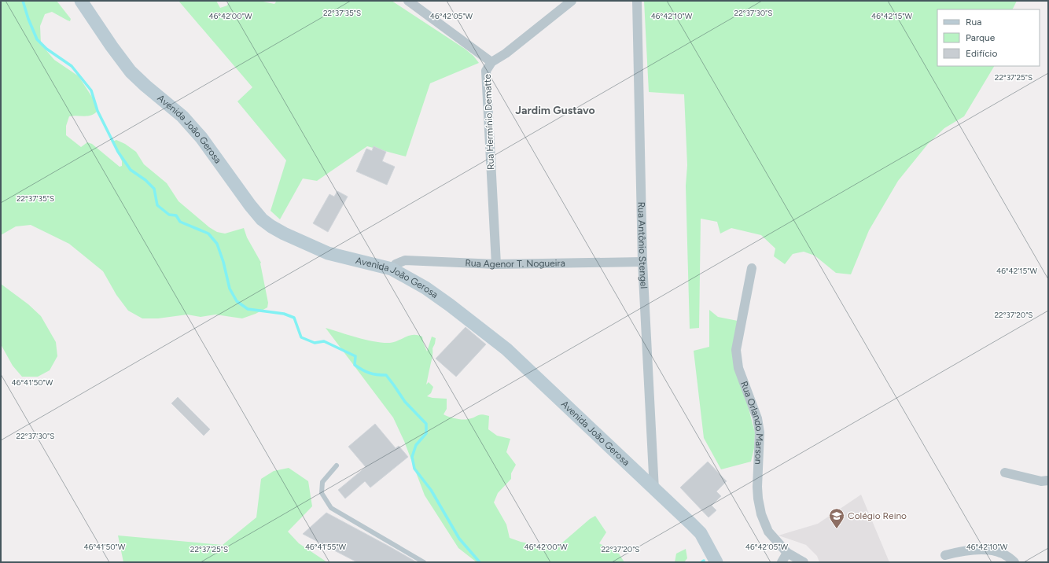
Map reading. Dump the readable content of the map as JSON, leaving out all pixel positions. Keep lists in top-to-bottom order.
{
  "streets": {
    "main road": ["Avenida João Gerosa"],
    "street": [
      "Rua Hermínio Dematte",
      "Rua Antônio Stengel",
      "Rua Agenor T. Nogueira",
      "Rua Orlando Marson"
    ]
  },
  "crossings": [
    ["Rua Hermínio Dematte", "Rua Agenor T. Nogueira"],
    ["Avenida João Gerosa", "Rua Antônio Stengel"],
    ["Avenida João Gerosa", "Rua Agenor T. Nogueira"],
    ["Rua Antônio Stengel", "Rua Agenor T. Nogueira"]
  ],
  "districts": ["Jardim Gustavo"],
  "places": {
    "school or university": ["Colégio Reino"]
  },
  "legend": ["Rua", "Parque", "Edifício"],
  "coordinates": [
    "22°37'35\"S",
    "22°37'30\"S",
    "46°42'10\"W",
    "46°42'00\"W",
    "46°42'05\"W",
    "46°42'15\"W",
    "22°37'25\"S",
    "22°37'20\"S",
    "46°41'50\"W",
    "46°41'55\"W"
  ]
}
